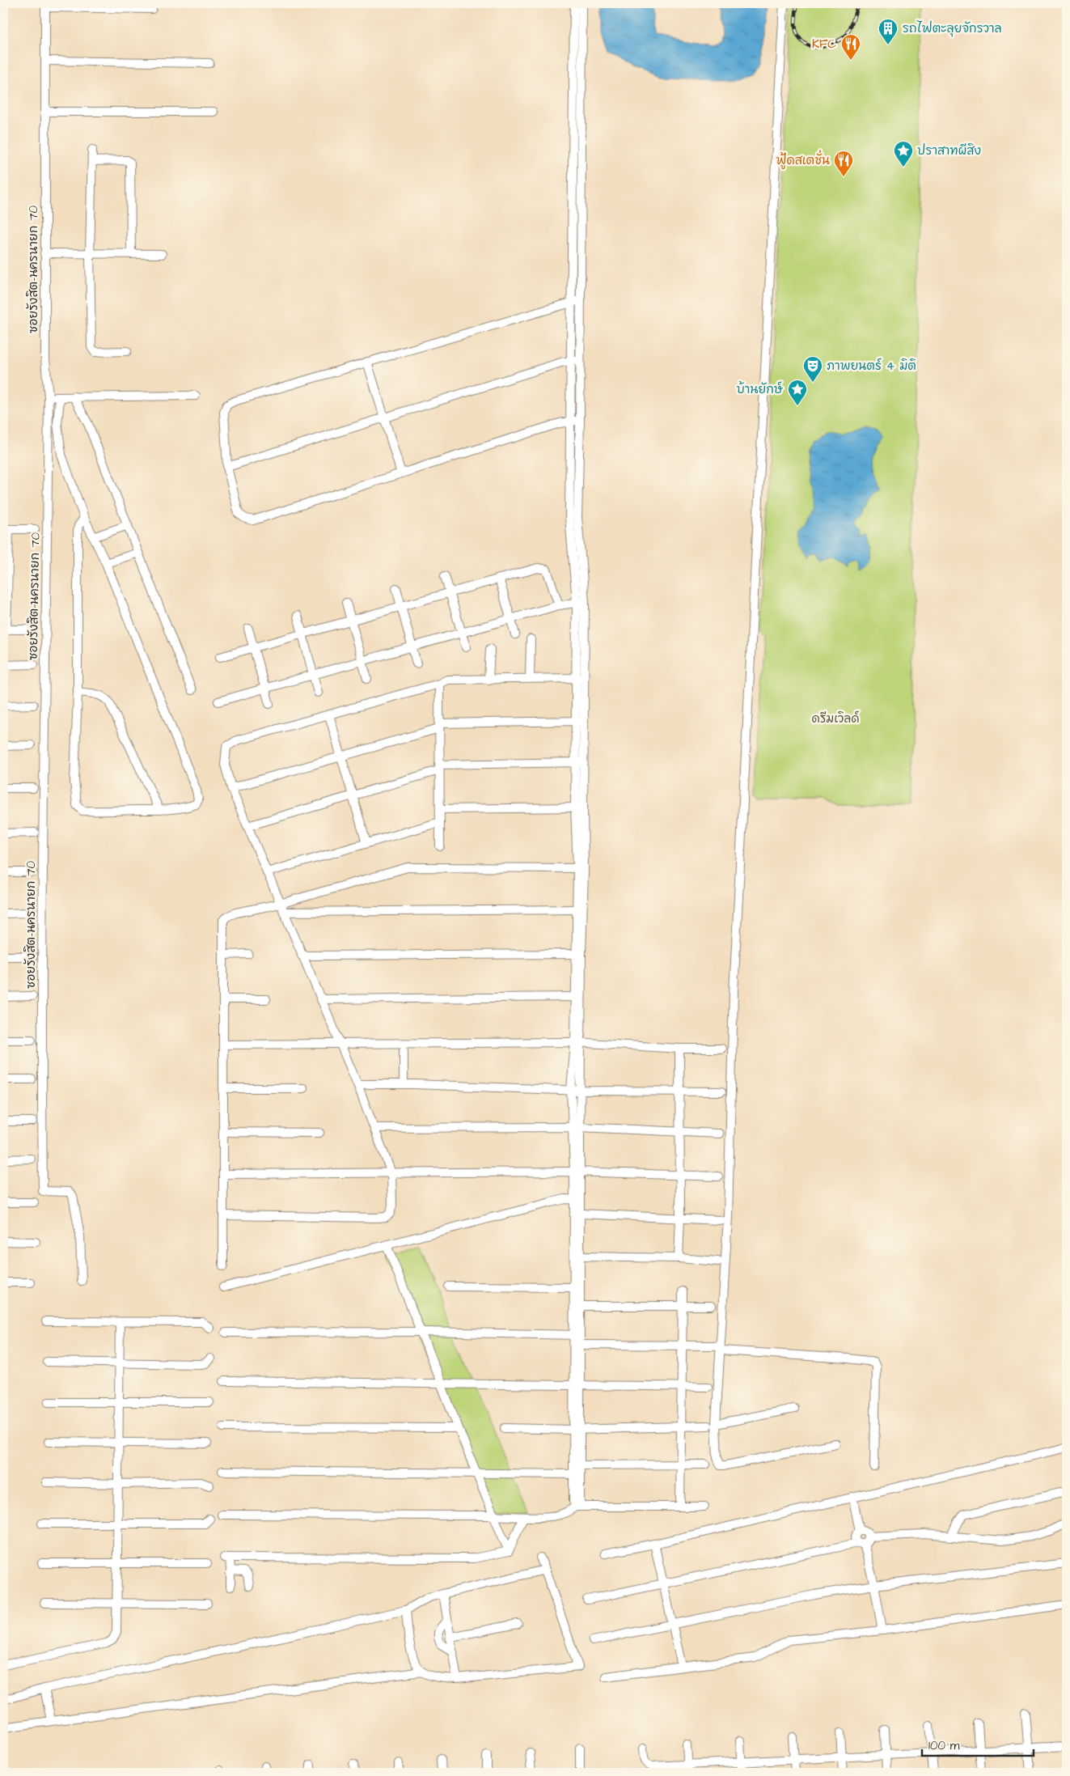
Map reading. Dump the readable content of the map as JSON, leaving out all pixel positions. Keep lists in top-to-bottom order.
{
  "streets": {
    "street": ["ซอยรังสิต-นครนายก 70"]
  },
  "parks": ["ดรีมเวิลด์"],
  "places": {
    "building": ["รถไฟตะลุยจักรวาล"],
    "restaurant": ["KFC", "ฟู้ดสเตชั่น"],
    "place": ["ปราสาทผีสิง", "บ้านยักษ์"],
    "theatre": ["ภาพยนตร์ 4 มิติ"]
  },
  "scale_bar": "100 m"
}
